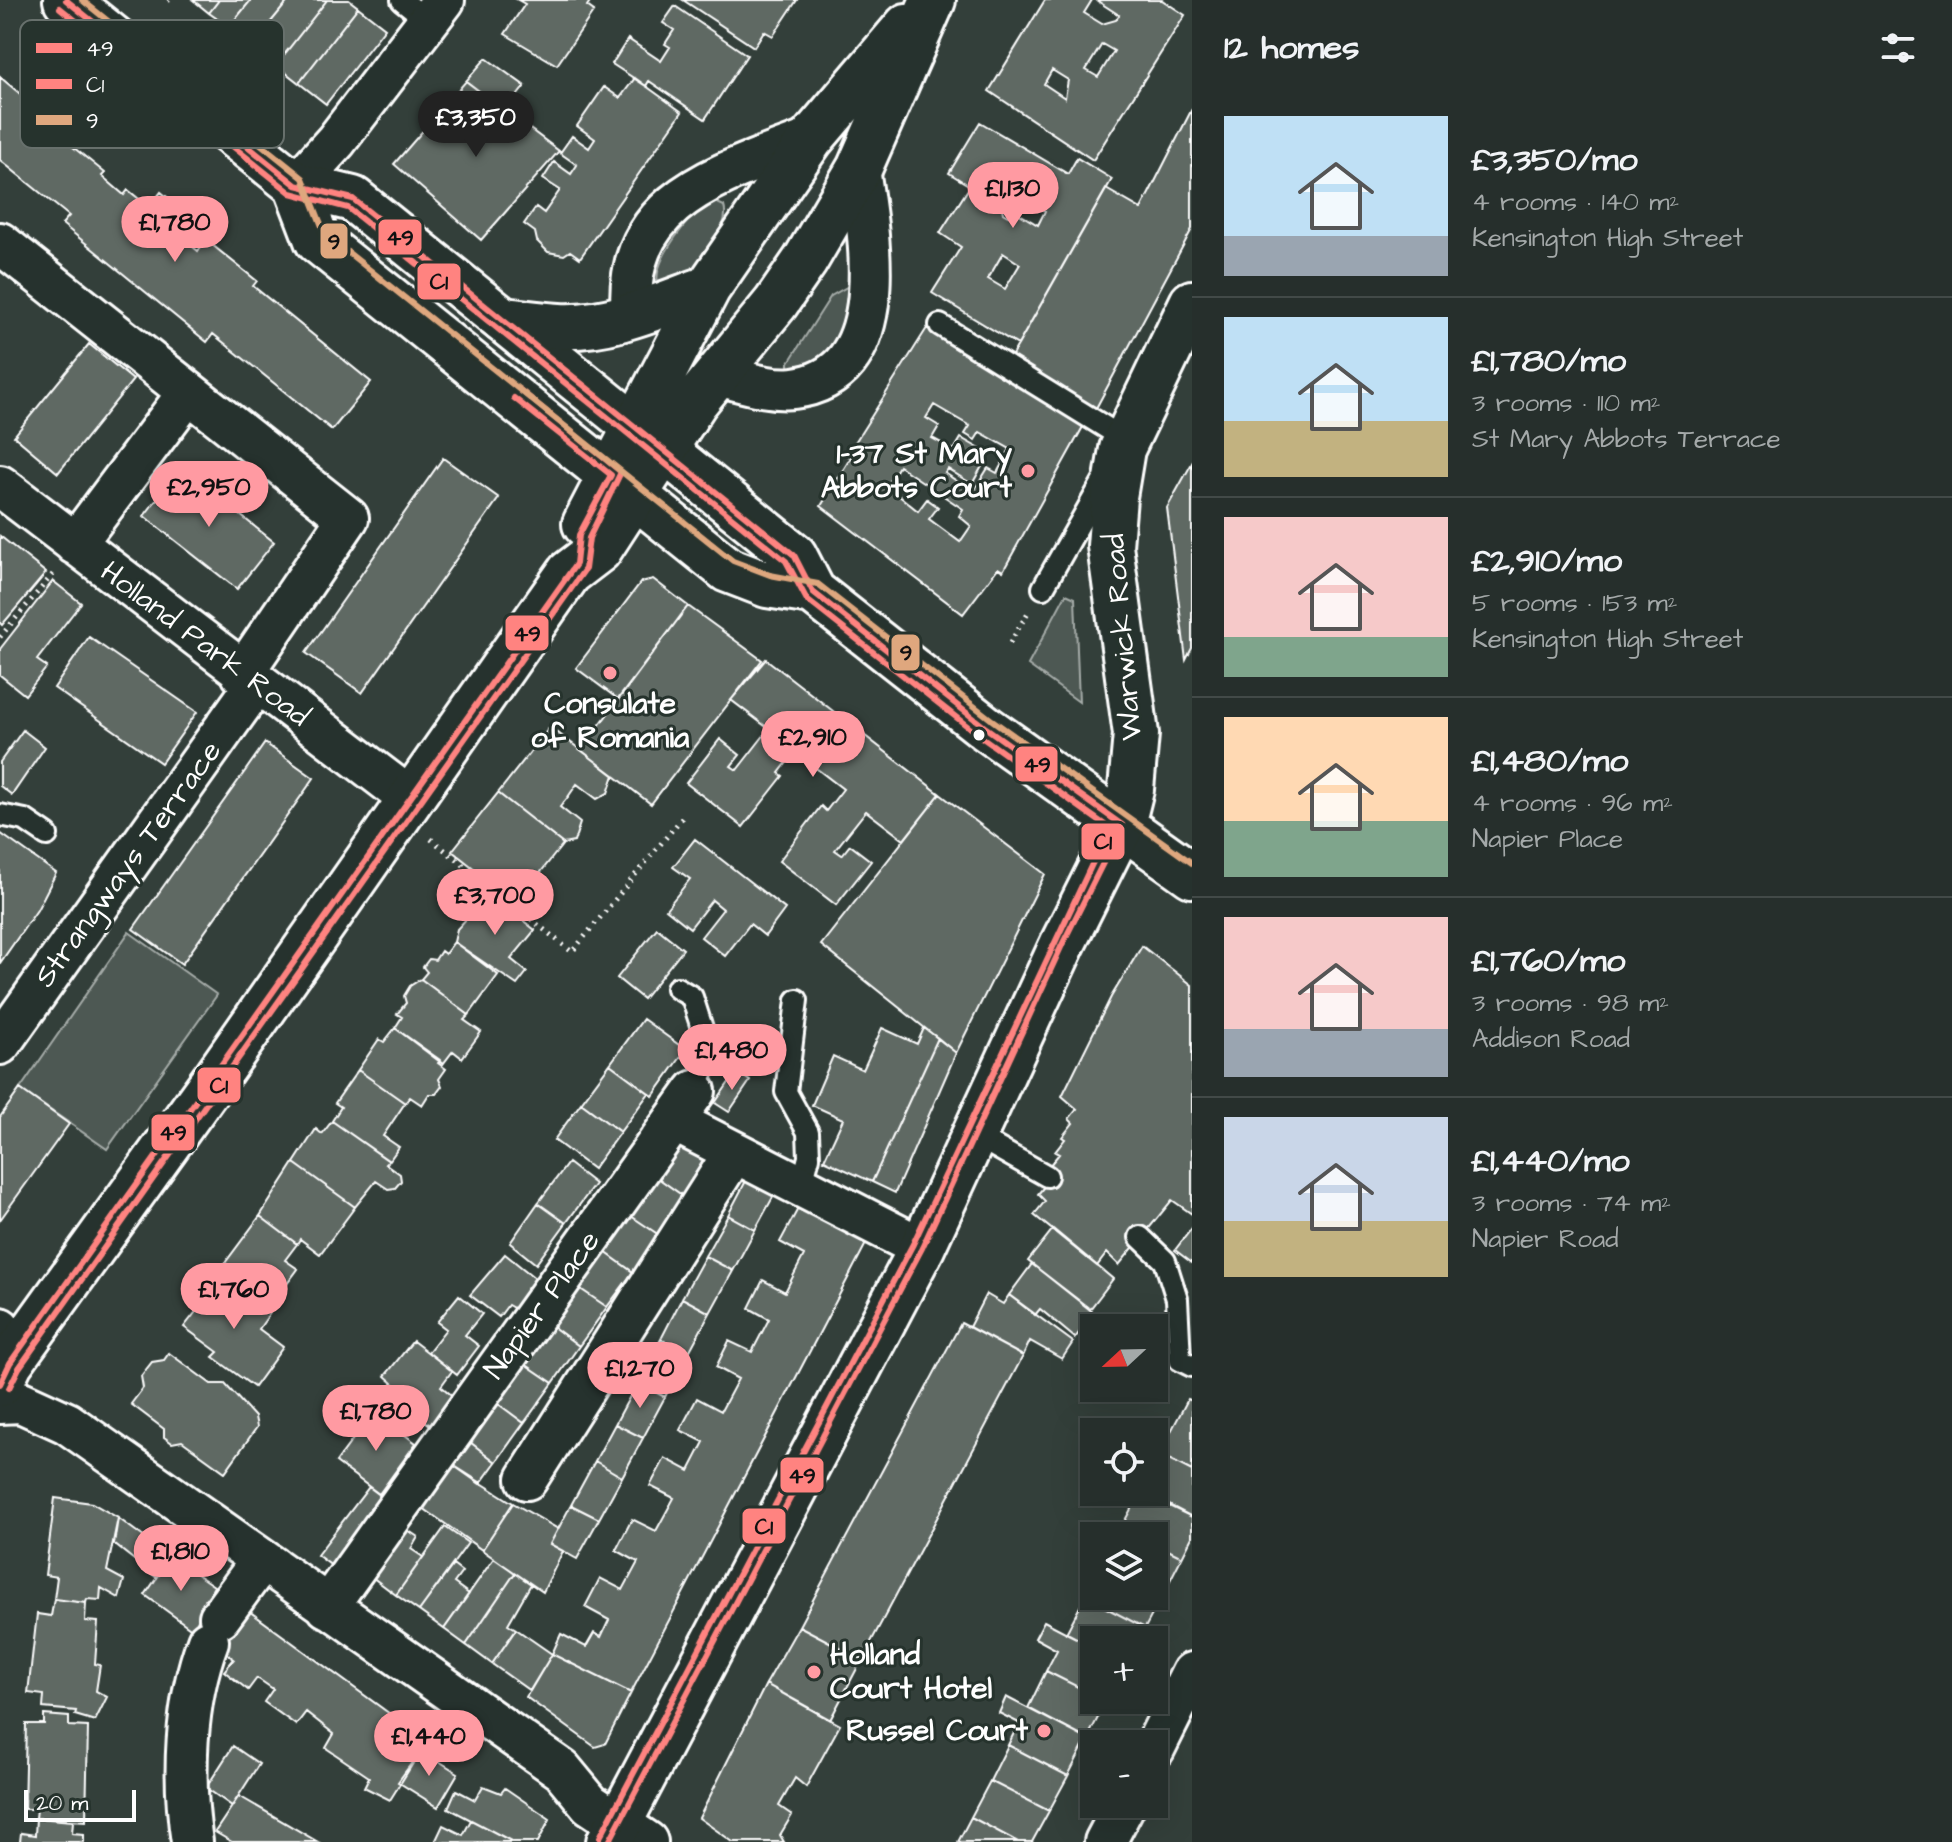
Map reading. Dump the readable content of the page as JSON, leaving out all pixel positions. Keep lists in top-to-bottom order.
{
  "streets": {
    "main road": ["Warwick Road"],
    "street": ["Holland Park Road", "Strangways Terrace", "Napier Place"]
  },
  "crossings": [
    ["Holland Park Road", "Strangways Terrace"]
  ],
  "places": [
    "1-37 St Mary Abbots Court",
    "Consulate of Romania",
    "Holland Court Hotel",
    "Russel Court"
  ],
  "lines": ["transit line 49", "transit line 9", "transit line C1"],
  "legend": ["49", "C1", "9"],
  "scale_bar": "20 m",
  "north": "left",
  "page": {
    "heading": "12 homes",
    "price": [
      "£3,350",
      "£1,130",
      "£1,780",
      "£2,950",
      "£2,910",
      "£3,700",
      "£1,480",
      "£1,760",
      "£1,270",
      "£1,780",
      "£1,810",
      "£1,440"
    ],
    "list": [
      {
        "name": "£3,350/mo",
        "note": "4 rooms · 140 m² · Kensington High Street"
      },
      {
        "name": "£1,780/mo",
        "note": "3 rooms · 110 m² · St Mary Abbots Terrace"
      },
      {
        "name": "£2,910/mo",
        "note": "5 rooms · 153 m² · Kensington High Street"
      },
      {
        "name": "£1,480/mo",
        "note": "4 rooms · 96 m² · Napier Place"
      },
      {
        "name": "£1,760/mo",
        "note": "3 rooms · 98 m² · Addison Road"
      },
      {
        "name": "£1,440/mo",
        "note": "3 rooms · 74 m² · Napier Road"
      }
    ],
    "map_buttons": ["+", "−"],
    "scale": "20 m"
  }
}
